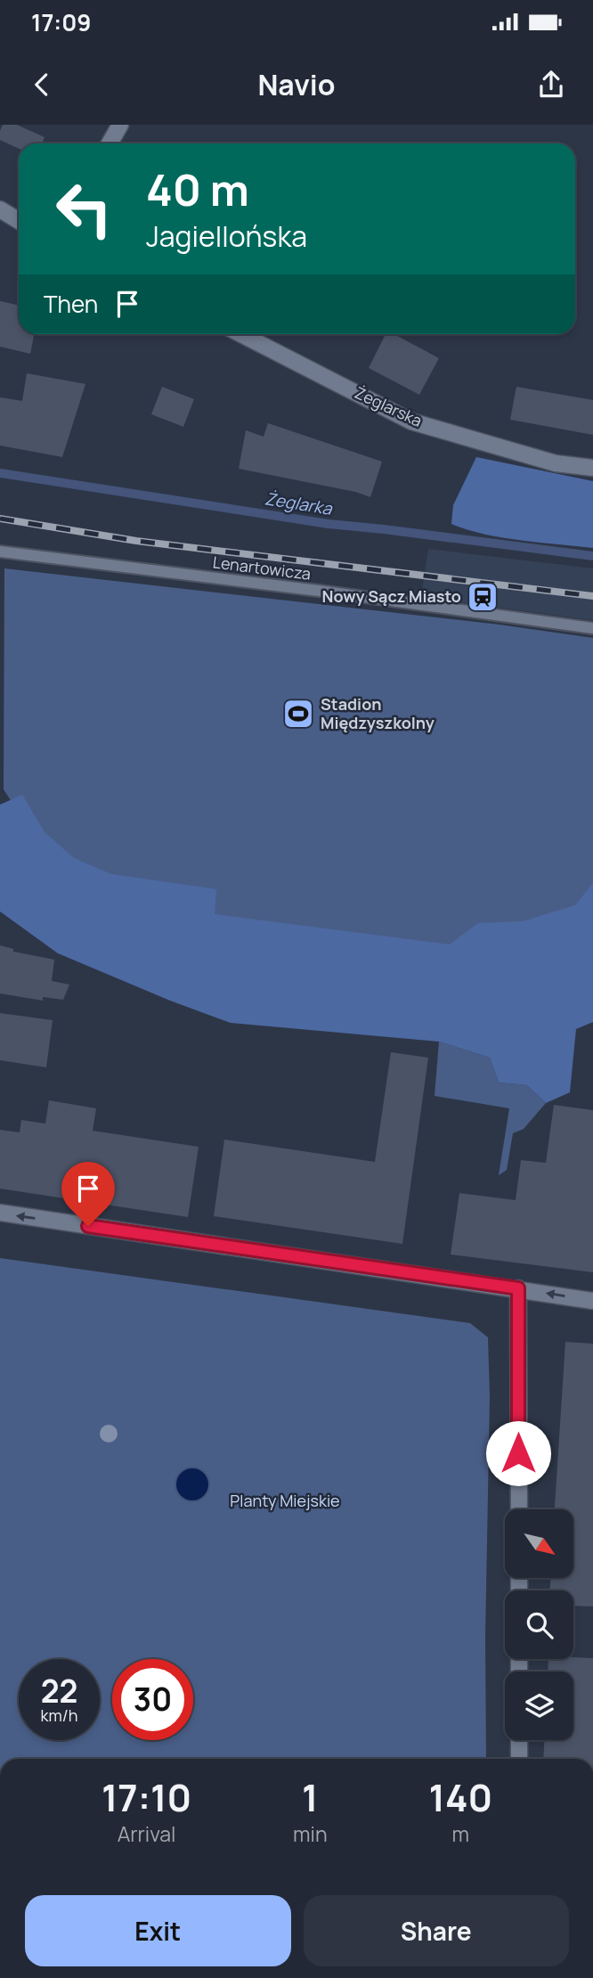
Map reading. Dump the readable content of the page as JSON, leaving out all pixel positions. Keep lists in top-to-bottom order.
{
  "streets": {
    "street": ["Żeglarska"],
    "lane": ["Lenartowicza"]
  },
  "water": ["Żeglarka"],
  "parks": ["Planty Miejskie"],
  "places": {
    "station": ["Nowy Sącz Miasto"],
    "sports": ["Stadion Międzyszkolny"]
  },
  "north": "bottom right",
  "page": {
    "status": "17:09",
    "header": "Navio",
    "turn": ["40 m", "Jagiellońska"],
    "then": "Then",
    "speed": "22 km/h",
    "limit": "30",
    "eta": [
      "17:10",
      "Arrival",
      "1",
      "min",
      "140",
      "m"
    ],
    "buttons": ["Exit", "Share"]
  }
}
